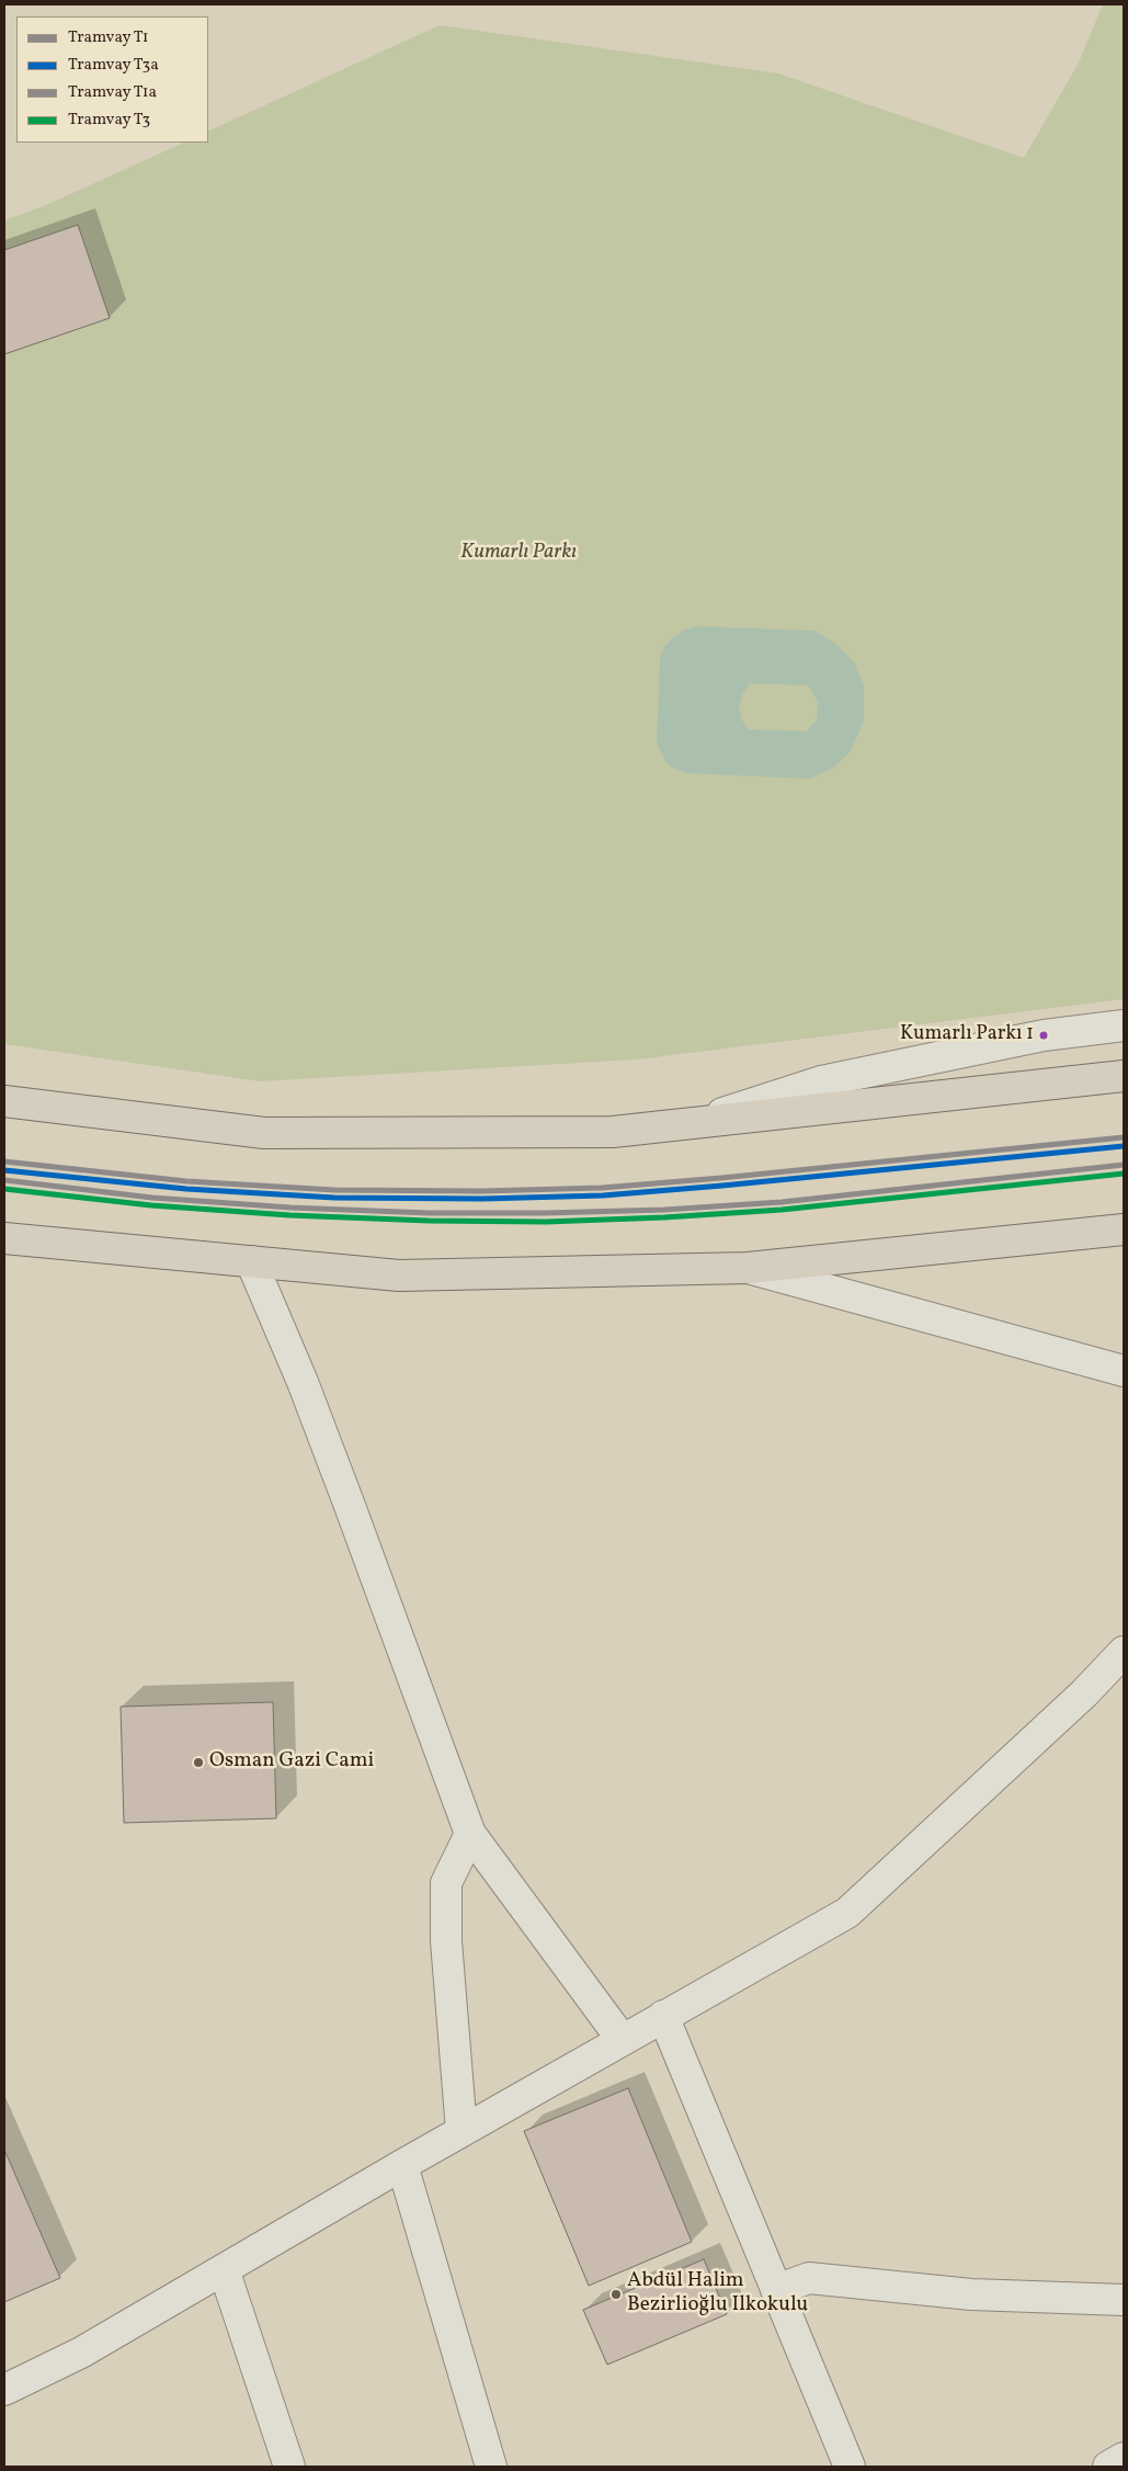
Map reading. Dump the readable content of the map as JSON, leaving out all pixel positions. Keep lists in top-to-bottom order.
{
  "parks": ["Kumarlı Parkı"],
  "places": ["Kumarlı Parkı 1", "Osman Gazi Cami", "Abdül Halim Bezirlioğlu Ilkokulu"],
  "lines": [
    "tram line T1",
    "tram line T3a",
    "tram line T1a",
    "tram line T3"
  ],
  "legend": [
    "Tramvay T1",
    "Tramvay T3a",
    "Tramvay T1a",
    "Tramvay T3"
  ]
}
